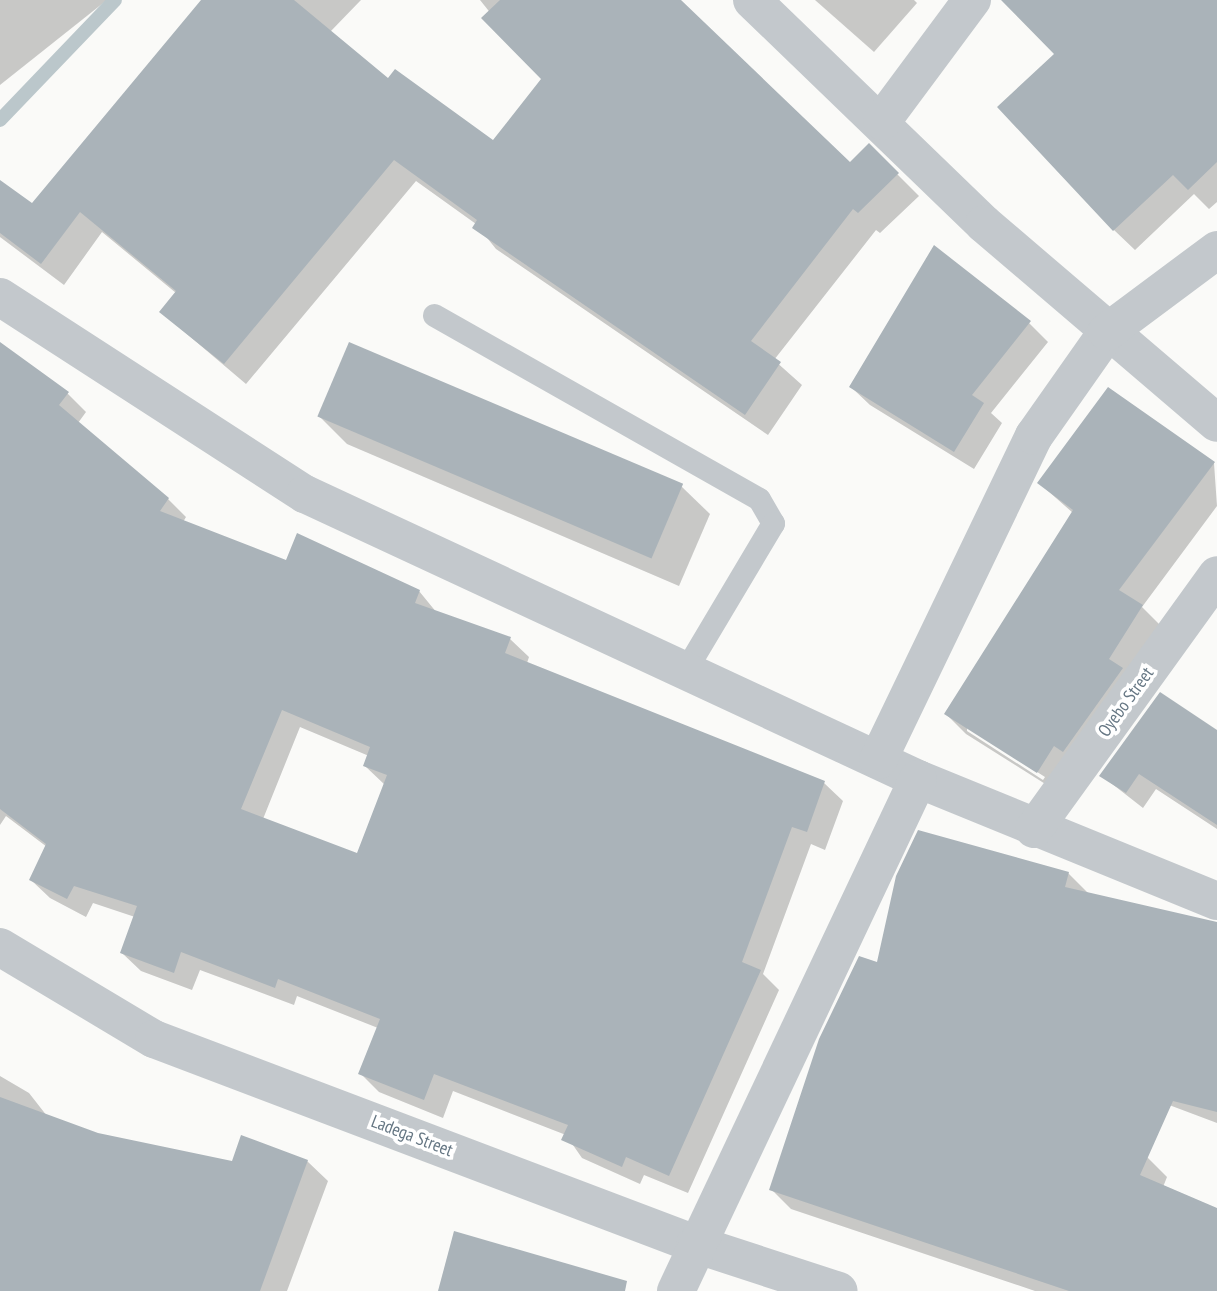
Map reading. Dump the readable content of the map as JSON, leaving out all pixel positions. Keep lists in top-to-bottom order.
{
  "streets": {
    "street": ["Oyebo Street", "Ladega Street"]
  }
}
